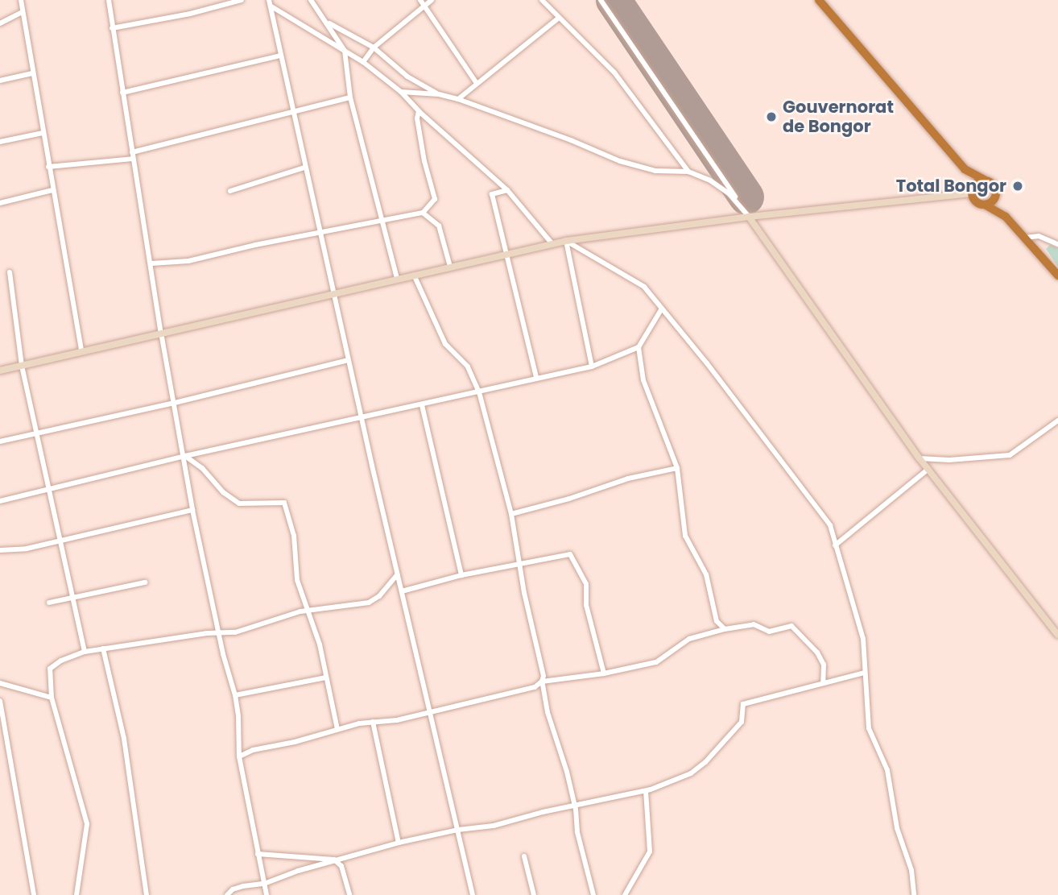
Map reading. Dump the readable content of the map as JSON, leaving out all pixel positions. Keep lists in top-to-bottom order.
{
  "places": ["Gouvernorat de Bongor", "Total Bongor"]
}
